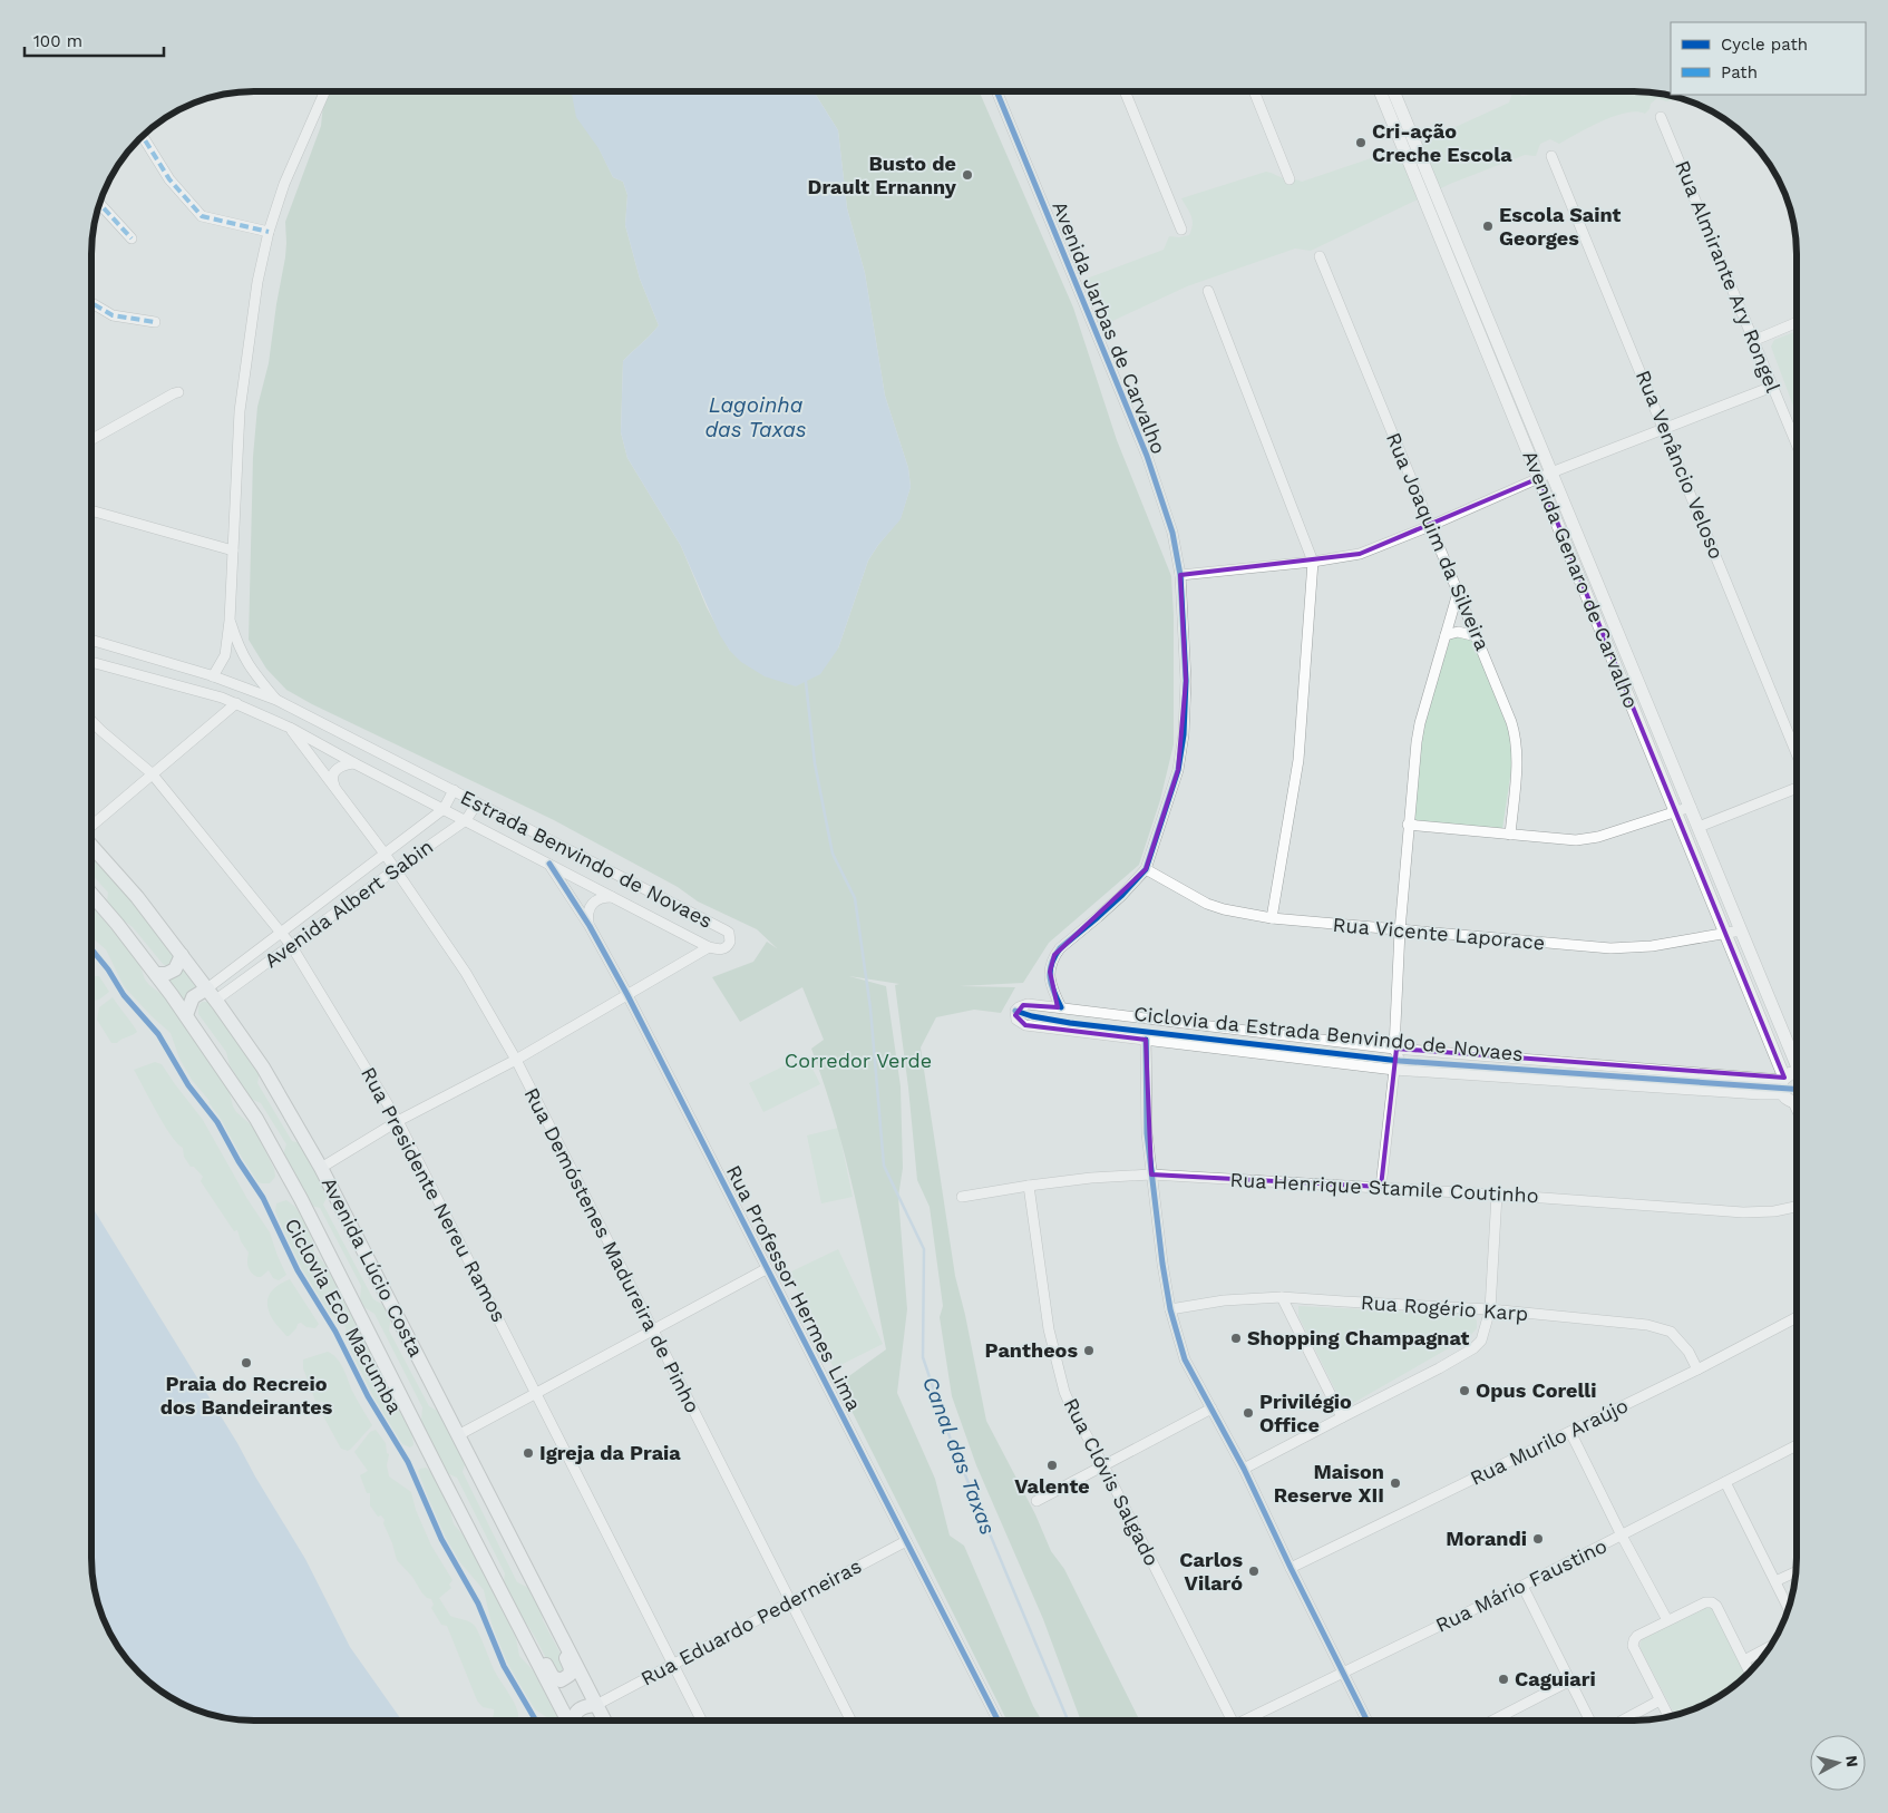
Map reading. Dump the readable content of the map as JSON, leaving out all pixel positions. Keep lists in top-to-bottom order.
{
  "streets": {
    "main road": ["Avenida Lúcio Costa"],
    "street": [
      "Rua Almirante Ary Rongel",
      "Avenida Jarbas de Carvalho",
      "Rua Venâncio Veloso",
      "Rua Joaquim da Silveira",
      "Avenida Genaro de Carvalho",
      "Estrada Benvindo de Novaes",
      "Avenida Albert Sabin",
      "Rua Vicente Laporace",
      "Rua Henrique Stamile Coutinho",
      "Rua Presidente Nereu Ramos",
      "Rua Demóstenes Madureira de Pinho",
      "Rua Professor Hermes Lima",
      "Rua Rogério Karp",
      "Rua Murilo Araújo",
      "Rua Clóvis Salgado",
      "Rua Mário Faustino",
      "Rua Eduardo Pederneiras"
    ],
    "cycle path": ["Ciclovia da Estrada Benvindo de Novaes", "Ciclovia Eco Macumba"]
  },
  "crossings": [
    ["Avenida Jarbas de Carvalho", "Rua Vicente Laporace"],
    ["Avenida Genaro de Carvalho", "Rua Vicente Laporace"],
    ["Estrada Benvindo de Novaes", "Avenida Albert Sabin"],
    ["Estrada Benvindo de Novaes", "Rua Demóstenes Madureira de Pinho"],
    ["Estrada Benvindo de Novaes", "Rua Professor Hermes Lima"],
    ["Avenida Albert Sabin", "Rua Presidente Nereu Ramos"],
    ["Avenida Albert Sabin", "Rua Demóstenes Madureira de Pinho"],
    ["Avenida Albert Sabin", "Avenida Lúcio Costa"],
    ["Rua Henrique Stamile Coutinho", "Rua Clóvis Salgado"],
    ["Rua Presidente Nereu Ramos", "Rua Eduardo Pederneiras"],
    ["Rua Demóstenes Madureira de Pinho", "Rua Eduardo Pederneiras"],
    ["Avenida Lúcio Costa", "Rua Eduardo Pederneiras"],
    ["Rua Professor Hermes Lima", "Rua Eduardo Pederneiras"],
    ["Rua Rogério Karp", "Rua Murilo Araújo"]
  ],
  "water": ["Lagoinha das Taxas", "Canal das Taxas"],
  "parks": ["Corredor Verde"],
  "places": [
    "Cri-ação Creche Escola",
    "Busto de Drault Ernanny",
    "Escola Saint Georges",
    "Shopping Champagnat",
    "Pantheos",
    "Praia do Recreio dos Bandeirantes",
    "Opus Corelli",
    "Privilégio Office",
    "Igreja da Praia",
    "Valente",
    "Maison Reserve XII",
    "Morandi",
    "Carlos Vilaró",
    "Caguiari"
  ],
  "legend": ["Cycle path", "Path"],
  "scale_bar": "100 m",
  "north": "right"
}
